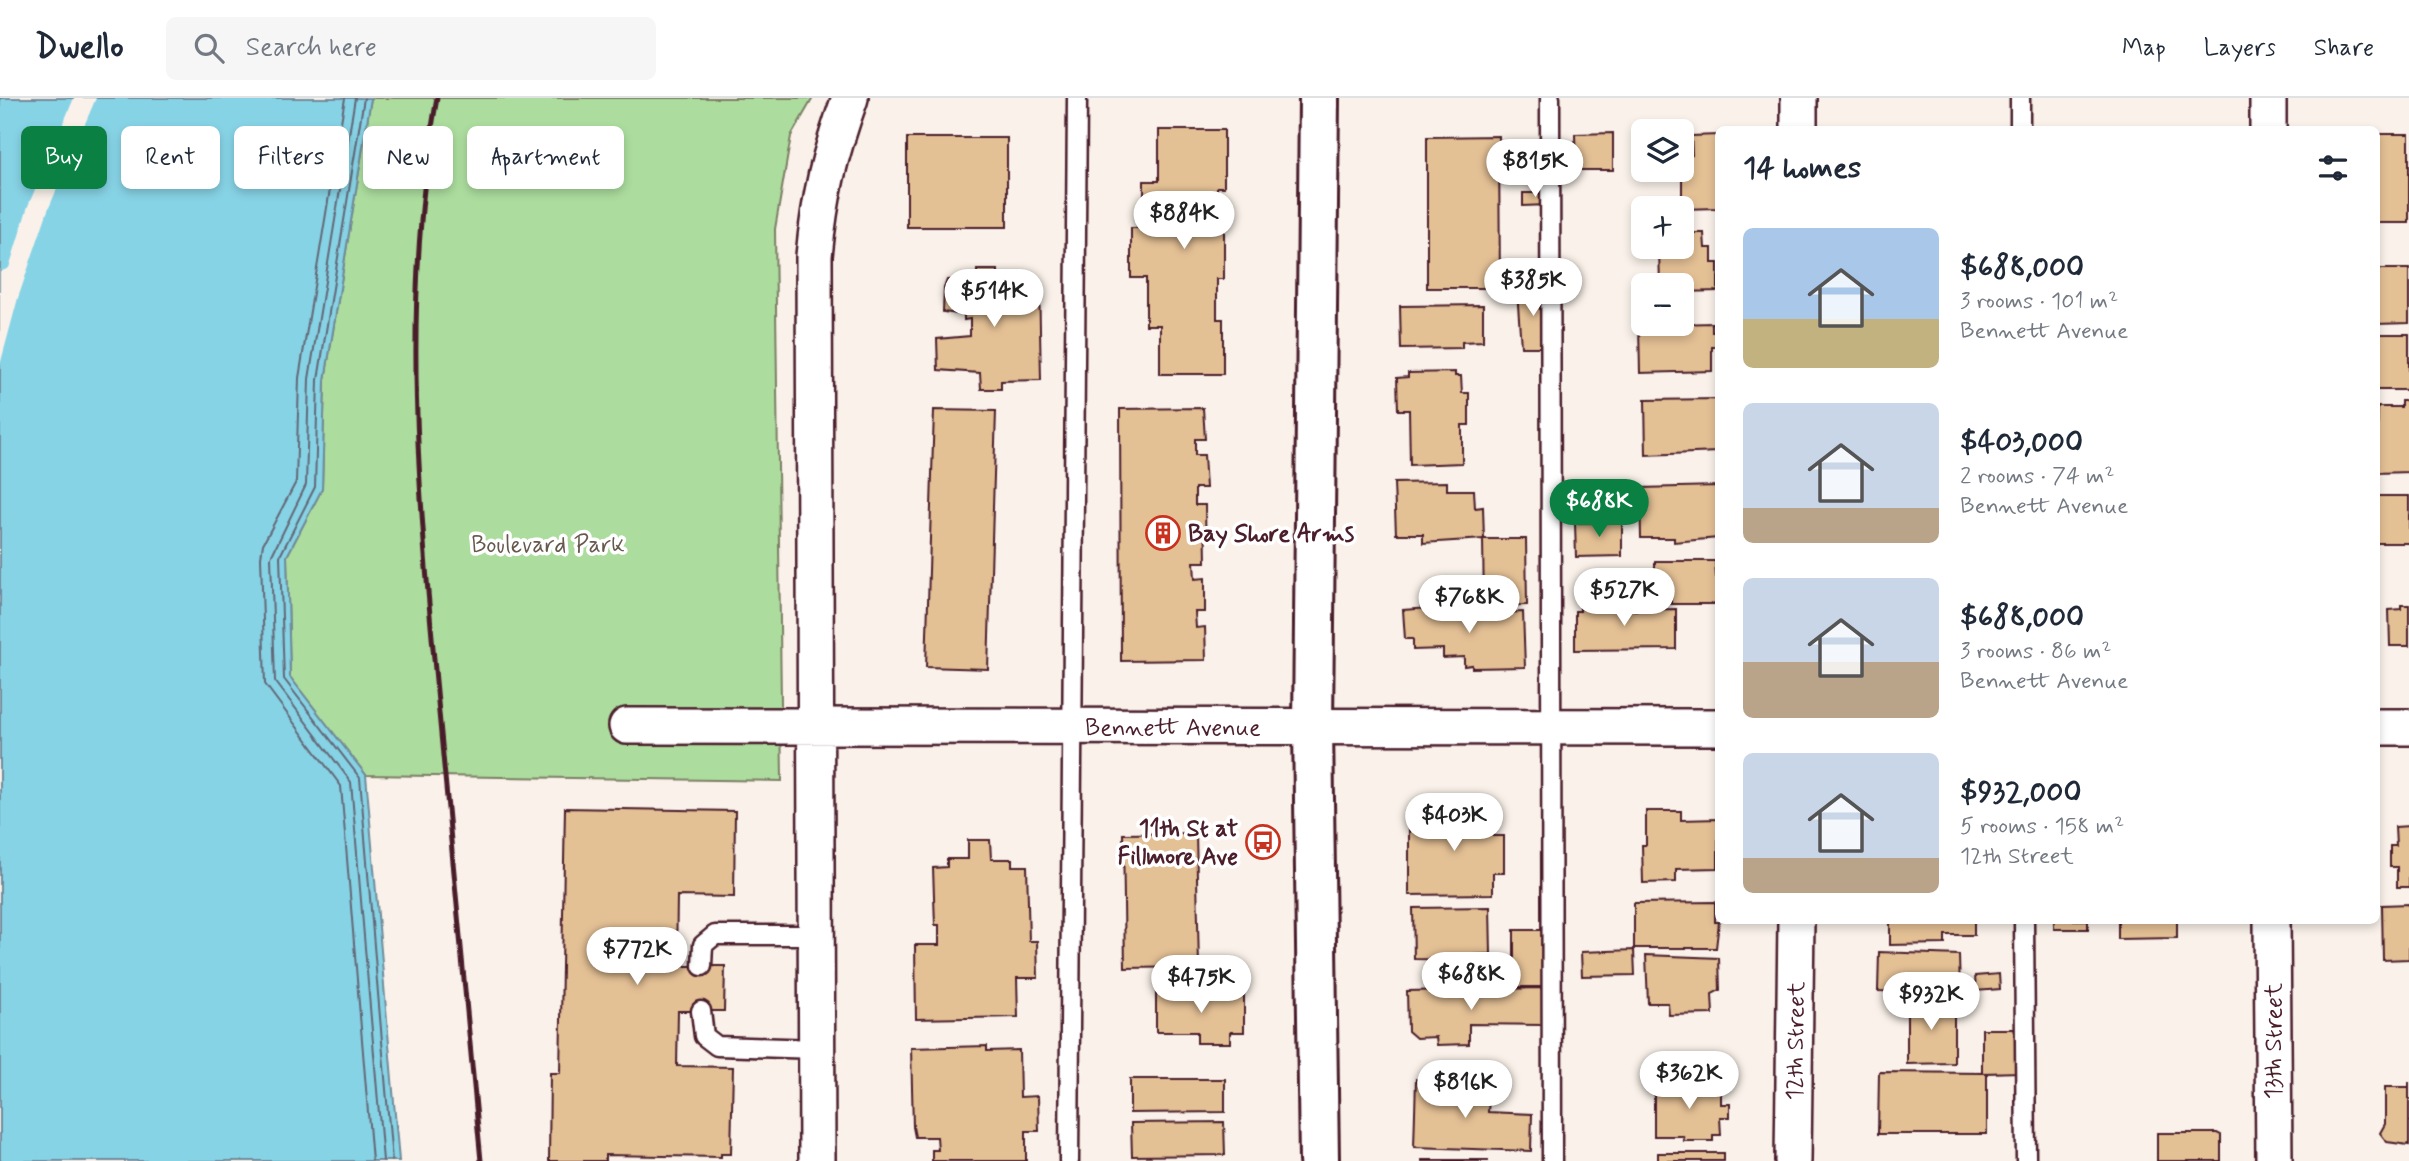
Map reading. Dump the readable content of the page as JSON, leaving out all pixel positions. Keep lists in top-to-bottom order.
{
  "streets": {
    "street": ["Bennett Avenue", "12th Street", "13th Street"]
  },
  "parks": ["Boulevard Park"],
  "places": {
    "building": ["Bay Shore Arms"],
    "bus stop": ["11th St at Fillmore Ave"]
  },
  "page": {
    "header": "Dwello",
    "search": "Search here",
    "nav": ["Map", "Layers", "Share"],
    "map_buttons": ["+", "−"],
    "chip": [
      "Buy",
      "Rent",
      "Filters",
      "New",
      "Apartment"
    ],
    "heading": "14 homes",
    "price": [
      "$815K",
      "$884K",
      "$385K",
      "$514K",
      "$688K",
      "$527K",
      "$768K",
      "$403K",
      "$772K",
      "$688K",
      "$475K",
      "$932K",
      "$362K",
      "$816K"
    ],
    "list": [
      {
        "name": "$688,000",
        "note": "3 rooms · 101 m² · Bennett Avenue"
      },
      {
        "name": "$403,000",
        "note": "2 rooms · 74 m² · Bennett Avenue"
      },
      {
        "name": "$688,000",
        "note": "3 rooms · 86 m² · Bennett Avenue"
      },
      {
        "name": "$932,000",
        "note": "5 rooms · 158 m² · 12th Street"
      }
    ]
  }
}
